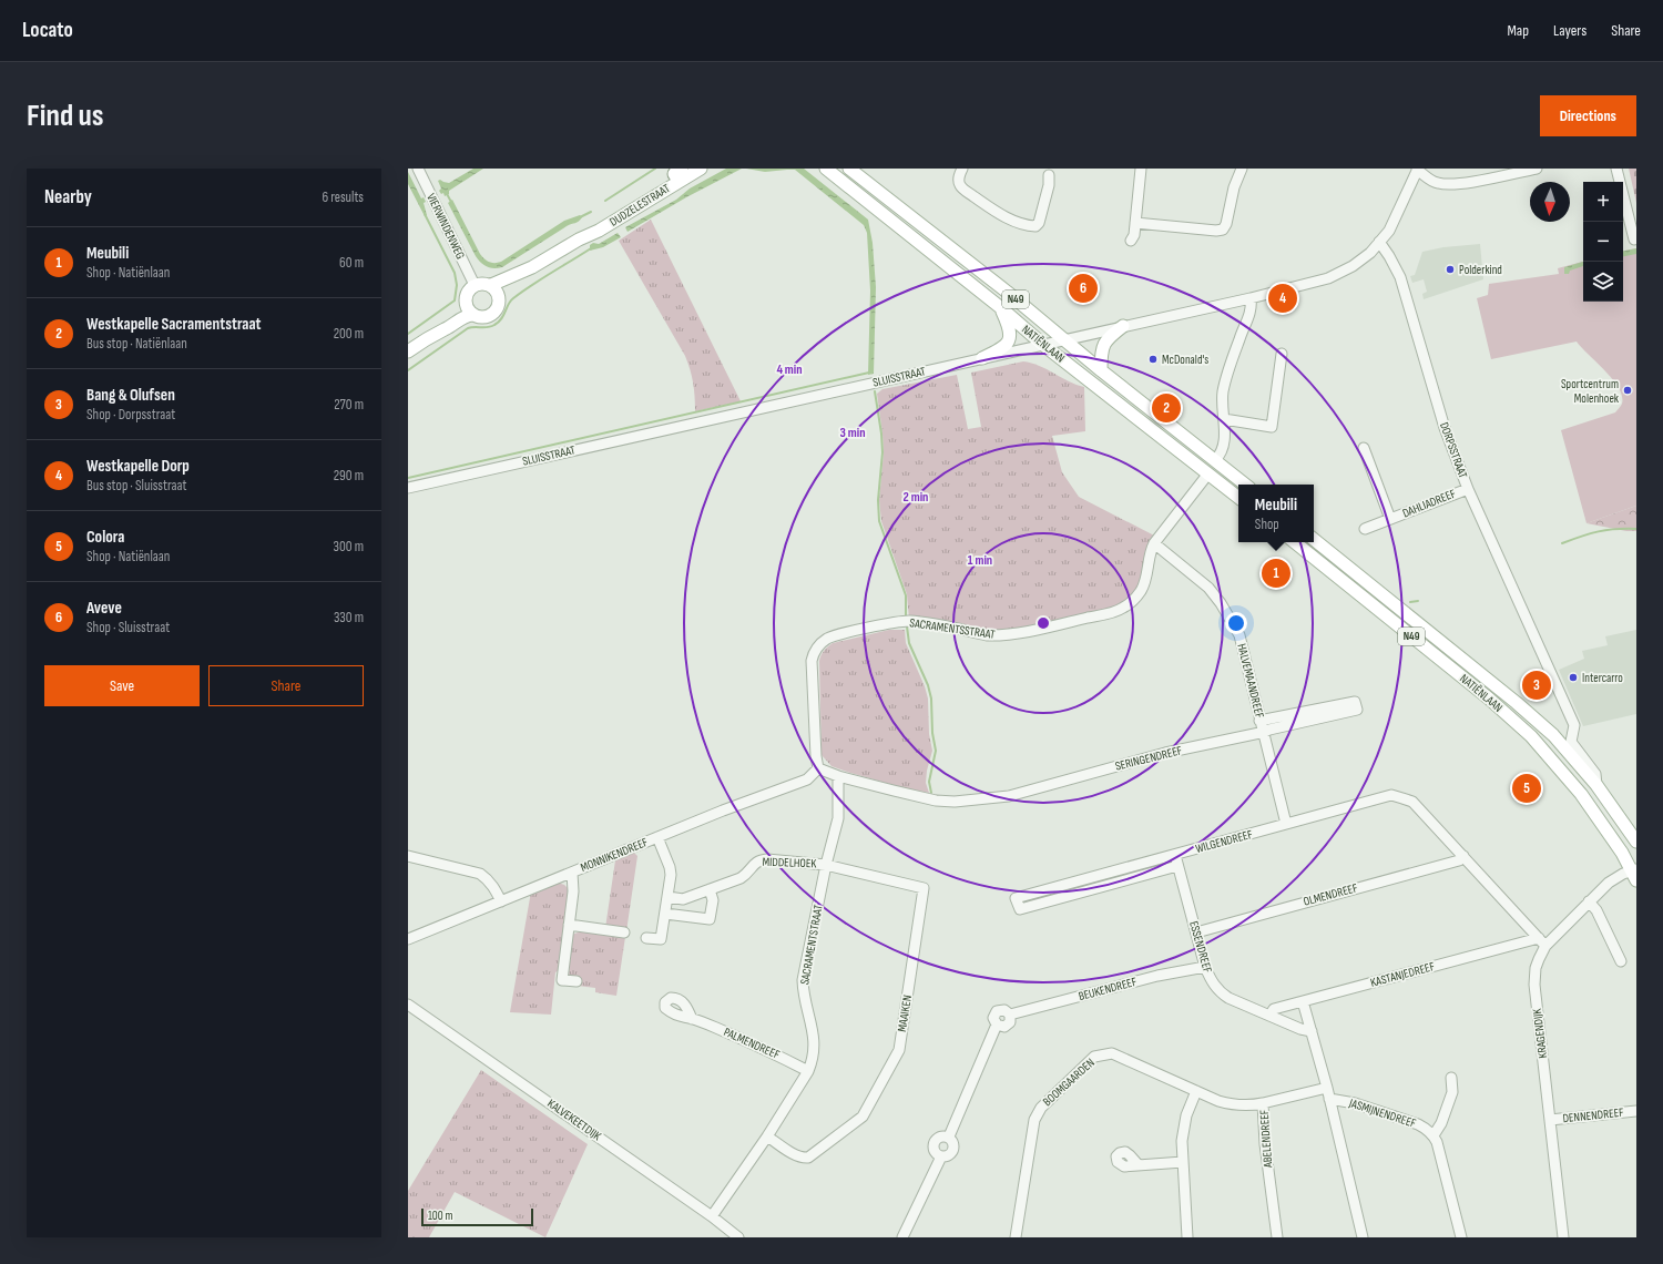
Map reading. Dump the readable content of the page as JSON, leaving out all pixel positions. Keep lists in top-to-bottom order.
{
  "streets": {
    "main road": ["DUDZELESTRAAT", "N49", "NATIËNLAAN"],
    "street": [
      "VIERWINDENWEG",
      "SLUISSTRAAT",
      "DORPSSTRAAT",
      "DAHLIADREEF",
      "SACRAMENTSSTRAAT",
      "HALVEMAANDREEF",
      "SERINGENDREEF",
      "WILGENDREEF",
      "MONNIKENDREEF",
      "MIDDELHOEK",
      "OLMENDREEF",
      "SACRAMENTSTRAAT",
      "ESSENDREEF",
      "KASTANJEDREEF",
      "BEUKENDREEF",
      "MAAIKEN",
      "KRAGENDIJK",
      "PALMENDREEF",
      "BOOMGAARDEN",
      "JASMIJNENDREEF",
      "DENNENDREEF",
      "KALVEKEETDIJK",
      "ABELENDREEF"
    ]
  },
  "crossings": [
    ["DUDZELESTRAAT", "VIERWINDENWEG"],
    ["NATIËNLAAN", "SLUISSTRAAT"],
    ["NATIËNLAAN", "DORPSSTRAAT"],
    ["NATIËNLAAN", "SACRAMENTSSTRAAT"],
    ["NATIËNLAAN", "KRAGENDIJK"],
    ["SLUISSTRAAT", "DORPSSTRAAT"],
    ["DORPSSTRAAT", "DAHLIADREEF"],
    ["SACRAMENTSSTRAAT", "HALVEMAANDREEF"],
    ["SACRAMENTSSTRAAT", "MONNIKENDREEF"],
    ["HALVEMAANDREEF", "SERINGENDREEF"],
    ["HALVEMAANDREEF", "WILGENDREEF"],
    ["SERINGENDREEF", "SACRAMENTSTRAAT"],
    ["WILGENDREEF", "OLMENDREEF"],
    ["WILGENDREEF", "ESSENDREEF"],
    ["WILGENDREEF", "KASTANJEDREEF"],
    ["WILGENDREEF", "KRAGENDIJK"],
    ["MIDDELHOEK", "SACRAMENTSTRAAT"],
    ["MIDDELHOEK", "MAAIKEN"],
    ["OLMENDREEF", "ESSENDREEF"],
    ["SACRAMENTSTRAAT", "MAAIKEN"],
    ["SACRAMENTSTRAAT", "PALMENDREEF"],
    ["SACRAMENTSTRAAT", "KALVEKEETDIJK"],
    ["ESSENDREEF", "KASTANJEDREEF"],
    ["ESSENDREEF", "BEUKENDREEF"],
    ["KASTANJEDREEF", "KRAGENDIJK"],
    ["KRAGENDIJK", "DENNENDREEF"],
    ["BOOMGAARDEN", "ABELENDREEF"]
  ],
  "places": [
    "Polderkind",
    "McDonald's",
    "Sportcentrum Molenhoek",
    "Intercarro"
  ],
  "scale_bar": "100 m",
  "north": "bottom",
  "page": {
    "header": "Locato",
    "nav": ["Map", "Layers", "Share"],
    "buttons": [
      "Directions",
      ["Save", "Share"]
    ],
    "title": "Find us",
    "heading": ["Nearby", "6 results"],
    "map_buttons": ["+", "−"],
    "list": [
      {
        "mark": "1",
        "name": "Meubili",
        "note": "Shop · Natiënlaan",
        "value": "60 m"
      },
      {
        "mark": "2",
        "name": "Westkapelle Sacramentstraat",
        "note": "Bus stop · Natiënlaan",
        "value": "200 m"
      },
      {
        "mark": "3",
        "name": "Bang & Olufsen",
        "note": "Shop · Dorpsstraat",
        "value": "270 m"
      },
      {
        "mark": "4",
        "name": "Westkapelle Dorp",
        "note": "Bus stop · Sluisstraat",
        "value": "290 m"
      },
      {
        "mark": "5",
        "name": "Colora",
        "note": "Shop · Natiënlaan",
        "value": "300 m"
      },
      {
        "mark": "6",
        "name": "Aveve",
        "note": "Shop · Sluisstraat",
        "value": "330 m"
      }
    ],
    "pins": [
      "6",
      "4",
      "2",
      "1",
      "3",
      "5"
    ],
    "popup": ["Meubili", "Shop"],
    "scale": "100 m"
  },
  "rings": [
    "4 min",
    "3 min",
    "2 min",
    "1 min"
  ]
}
